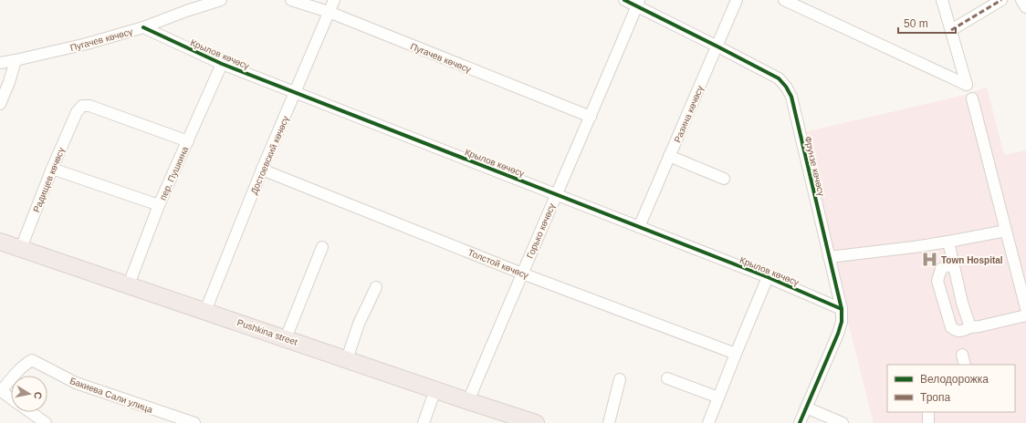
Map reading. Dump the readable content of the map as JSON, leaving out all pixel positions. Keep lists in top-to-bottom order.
{
  "streets": {
    "highway": ["Pushkina street"],
    "street": [
      "Пугачев көчөсү",
      "Крылов көчөсү",
      "Разина көчөсү",
      "Достоевский көчөсү",
      "Фрунзе көчөсү",
      "пер. Пушкина",
      "Радищев көчөсү",
      "Горько көчөсү",
      "Толстой көчөсү",
      "Бакиева Сали улица"
    ]
  },
  "crossings": [
    ["Пугачев көчөсү", "Крылов көчөсү"],
    ["Пугачев көчөсү", "Достоевский көчөсү"],
    ["Пугачев көчөсү", "Горько көчөсү"],
    ["Крылов көчөсү", "Разина көчөсү"],
    ["Крылов көчөсү", "Достоевский көчөсү"],
    ["Крылов көчөсү", "Фрунзе көчөсү"],
    ["Крылов көчөсү", "пер. Пушкина"],
    ["Крылов көчөсү", "Горько көчөсү"],
    ["Разина көчөсү", "Фрунзе көчөсү"],
    ["Достоевский көчөсү", "Толстой көчөсү"],
    ["Достоевский көчөсү", "Pushkina street"],
    ["Фрунзе көчөсү", "Горько көчөсү"],
    ["пер. Пушкина", "Радищев көчөсү"],
    ["пер. Пушкина", "Pushkina street"],
    ["Радищев көчөсү", "Pushkina street"],
    ["Горько көчөсү", "Толстой көчөсү"],
    ["Горько көчөсү", "Pushkina street"]
  ],
  "places": {
    "hospital": ["Town Hospital"]
  },
  "legend": ["Велодорожка", "Тропа"],
  "scale_bar": "50 m",
  "north": "right"
}
